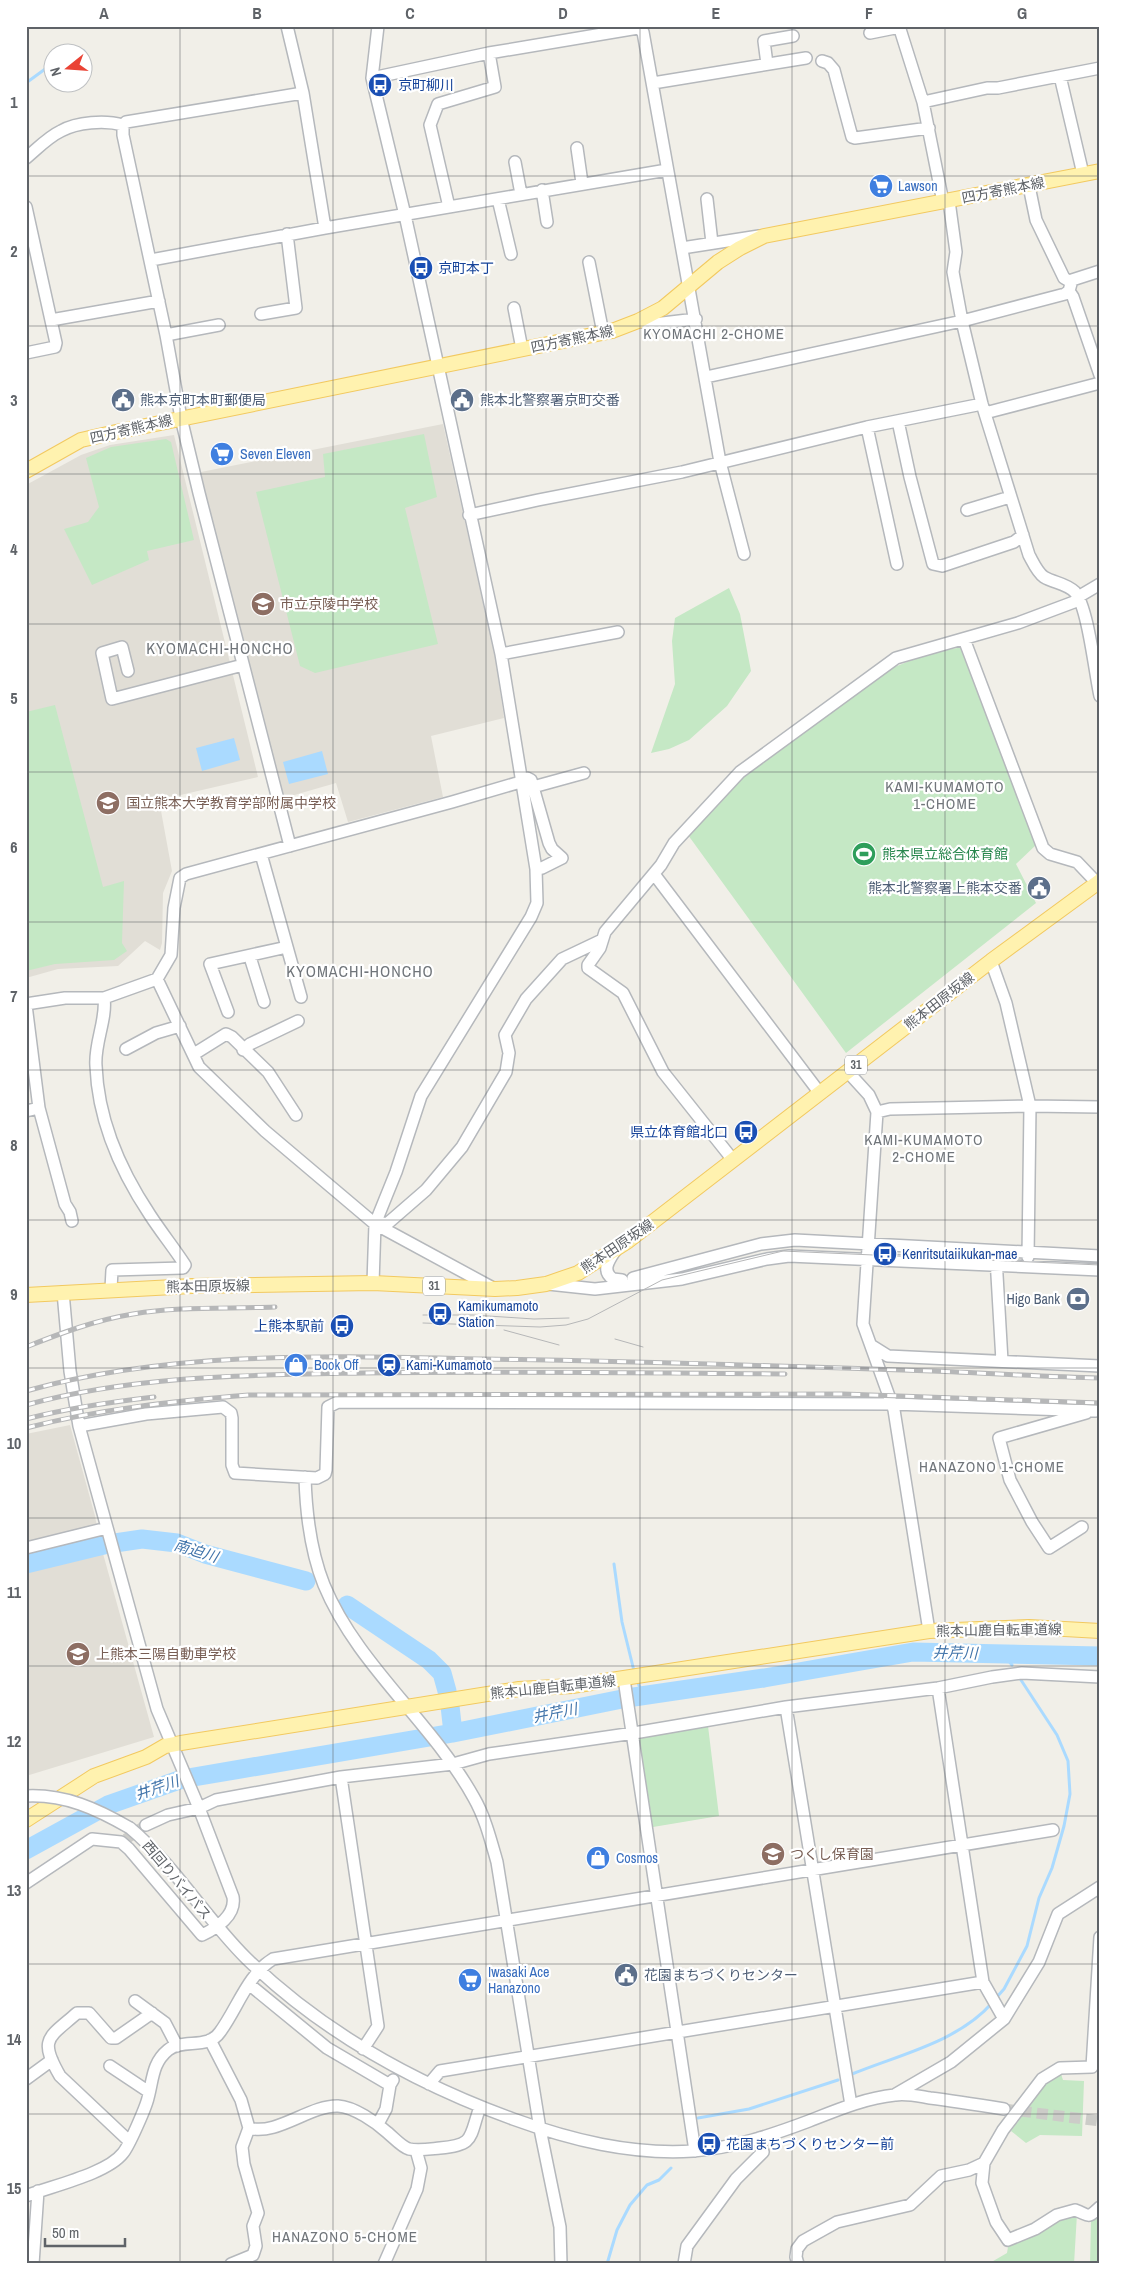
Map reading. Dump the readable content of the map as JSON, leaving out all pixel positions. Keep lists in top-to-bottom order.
{
  "streets": {
    "main road": [
      "四方寄熊本線",
      "熊本田原坂線",
      "31",
      "熊本山鹿自転車道線"
    ],
    "street": ["西回りバイパス"]
  },
  "districts": [
    "KYOMACHI 2-CHOME",
    "KYOMACHI-HONCHO",
    "KAMI-KUMAMOTO 1-CHOME",
    "KYOMACHI-HONCHO",
    "KAMI-KUMAMOTO 2-CHOME",
    "HANAZONO 1-CHOME",
    "HANAZONO 5-CHOME"
  ],
  "water": ["南迫川", "井芹川"],
  "places": {
    "bus stop": [
      "京町柳川",
      "京町本丁",
      "県立体育館北口",
      "Kenritsutaiikukan-mae",
      "Kamikumamoto Station",
      "上熊本駅前",
      "花園まちづくりセンター前"
    ],
    "supermarket": ["Lawson", "Seven Eleven", "Iwasaki Ace Hanazono"],
    "public building": [
      "熊本京町本町郵便局",
      "熊本北警察署京町交番",
      "熊本北警察署上熊本交番",
      "花園まちづくりセンター"
    ],
    "school or university": [
      "市立京陵中学校",
      "国立熊本大学教育学部附属中学校",
      "上熊本三陽自動車学校",
      "つくし保育園"
    ],
    "sports": ["熊本県立総合体育館"],
    "bank": ["Higo Bank"],
    "shop": ["Book Off", "Cosmos"],
    "station": ["Kami-Kumamoto"]
  },
  "scale_bar": "50 m",
  "north": "left",
  "grid": {
    "columns": [
      "A",
      "B",
      "C",
      "D",
      "E",
      "F",
      "G"
    ],
    "rows": [
      "1",
      "2",
      "3",
      "4",
      "5",
      "6",
      "7",
      "8",
      "9",
      "10",
      "11",
      "12",
      "13",
      "14",
      "15"
    ]
  }
}
